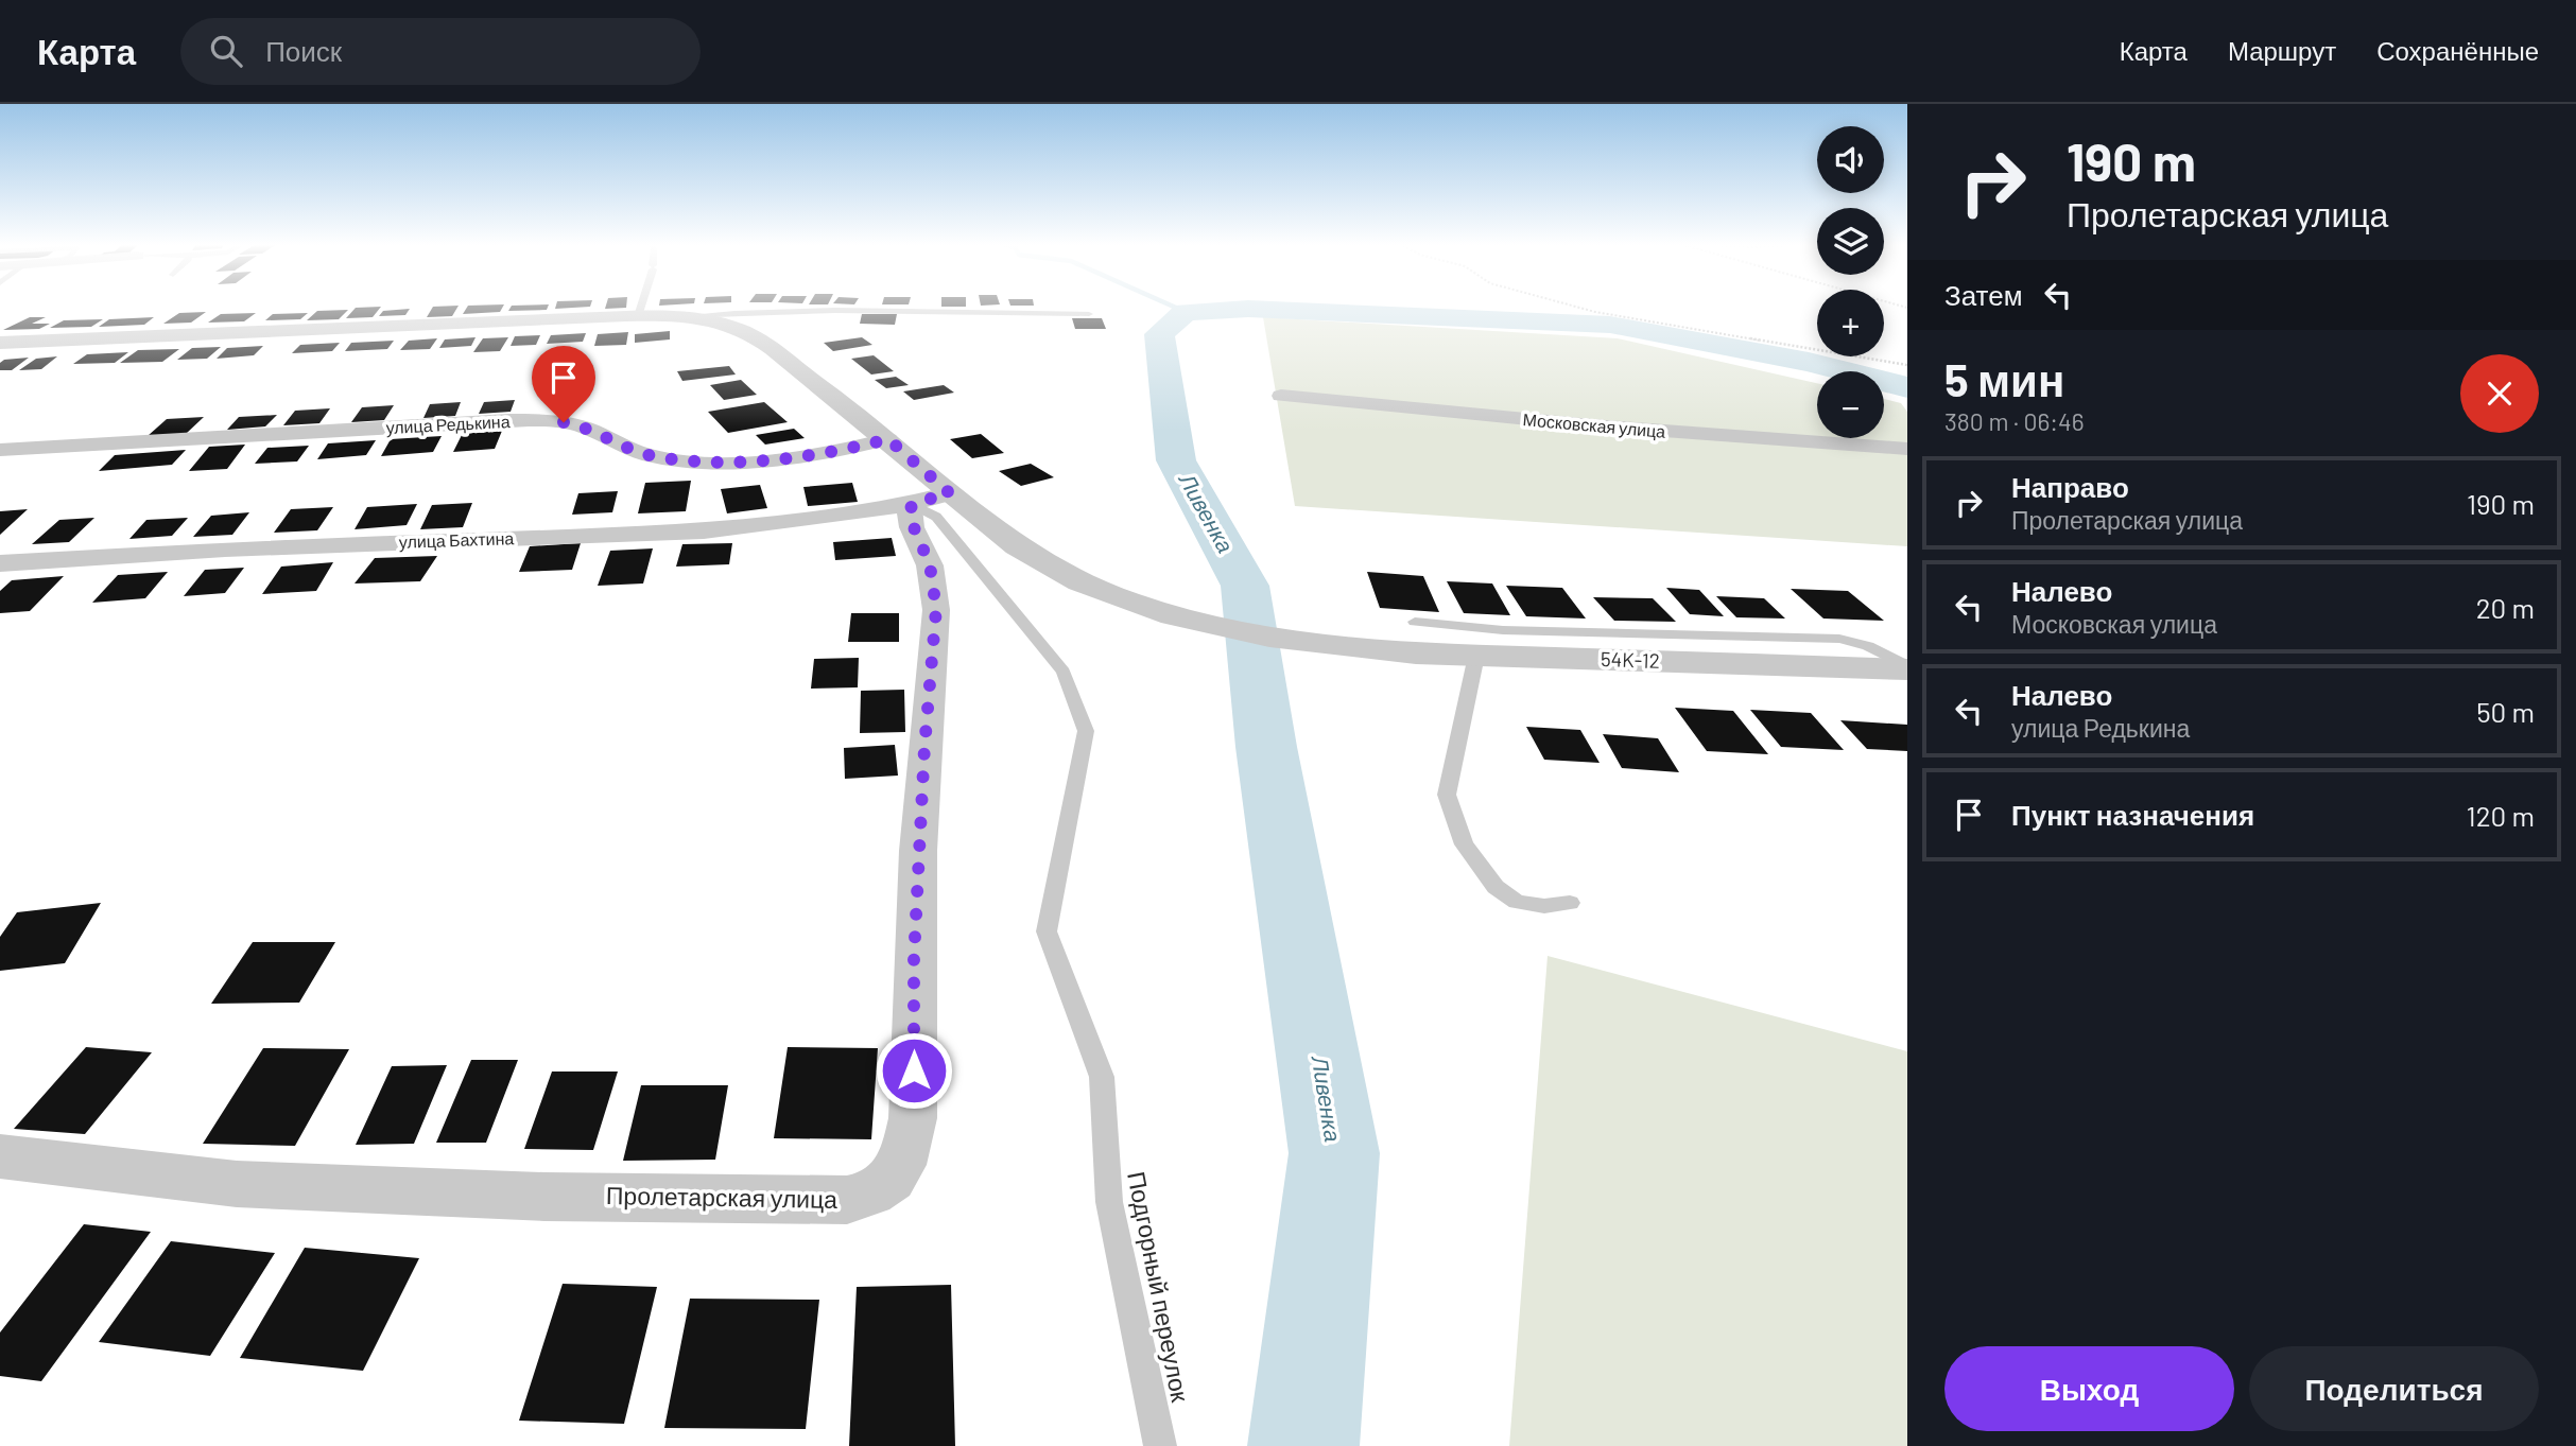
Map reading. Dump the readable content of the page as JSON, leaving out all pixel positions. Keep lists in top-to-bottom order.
{
  "streets": {
    "street": [
      "улица Редькина",
      "Московская улица",
      "улица Бахтина",
      "54K-12",
      "Пролетарская улица"
    ],
    "lane": ["Подгорный переулок"]
  },
  "crossings": [
    ["улица Бахтина", "54K-12"],
    ["улица Бахтина", "Пролетарская улица"],
    ["улица Бахтина", "Подгорный переулок"],
    ["54K-12", "Пролетарская улица"],
    ["54K-12", "Подгорный переулок"],
    ["Пролетарская улица", "Подгорный переулок"]
  ],
  "water": ["Ливенка"],
  "page": {
    "header": "Карта",
    "search": "Поиск",
    "nav": ["Карта", "Маршрут", "Сохранённые"],
    "turn": ["190 m", "Пролетарская улица"],
    "map_buttons": ["+", "−"],
    "then": "Затем",
    "heading": ["5 мин", "380 m · 06:46"],
    "list": [
      {
        "name": "Направо",
        "note": "Пролетарская улица",
        "value": "190 m"
      },
      {
        "name": "Налево",
        "note": "Московская улица",
        "value": "20 m"
      },
      {
        "name": "Налево",
        "note": "улица Редькина",
        "value": "50 m"
      },
      {
        "name": "Пункт назначения",
        "value": "120 m"
      }
    ],
    "buttons": ["Выход", "Поделиться"]
  }
}
